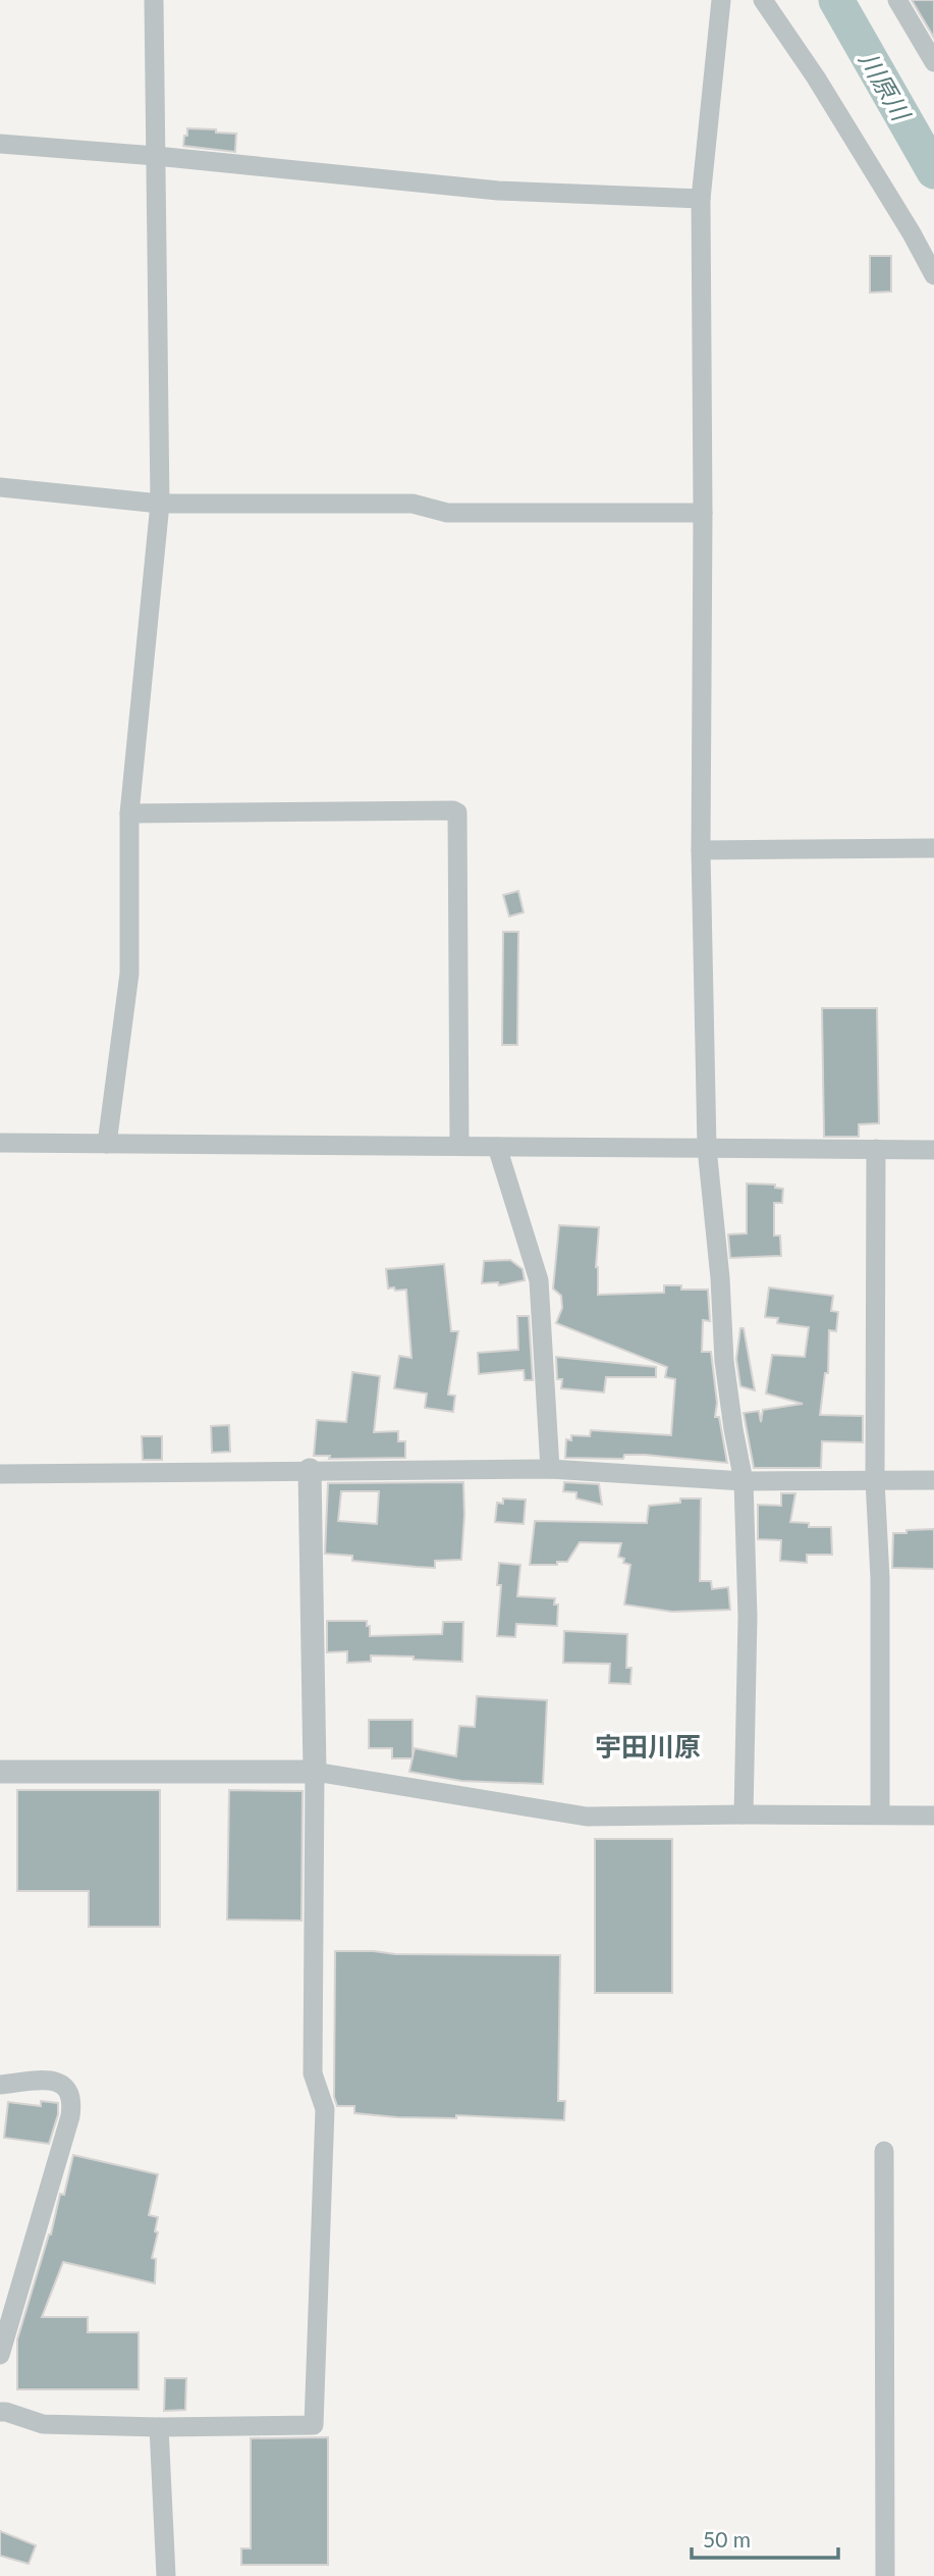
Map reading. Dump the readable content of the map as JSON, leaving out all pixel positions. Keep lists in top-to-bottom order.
{
  "districts": ["宇田川原"],
  "water": ["川原川"],
  "scale_bar": "50 m"
}
